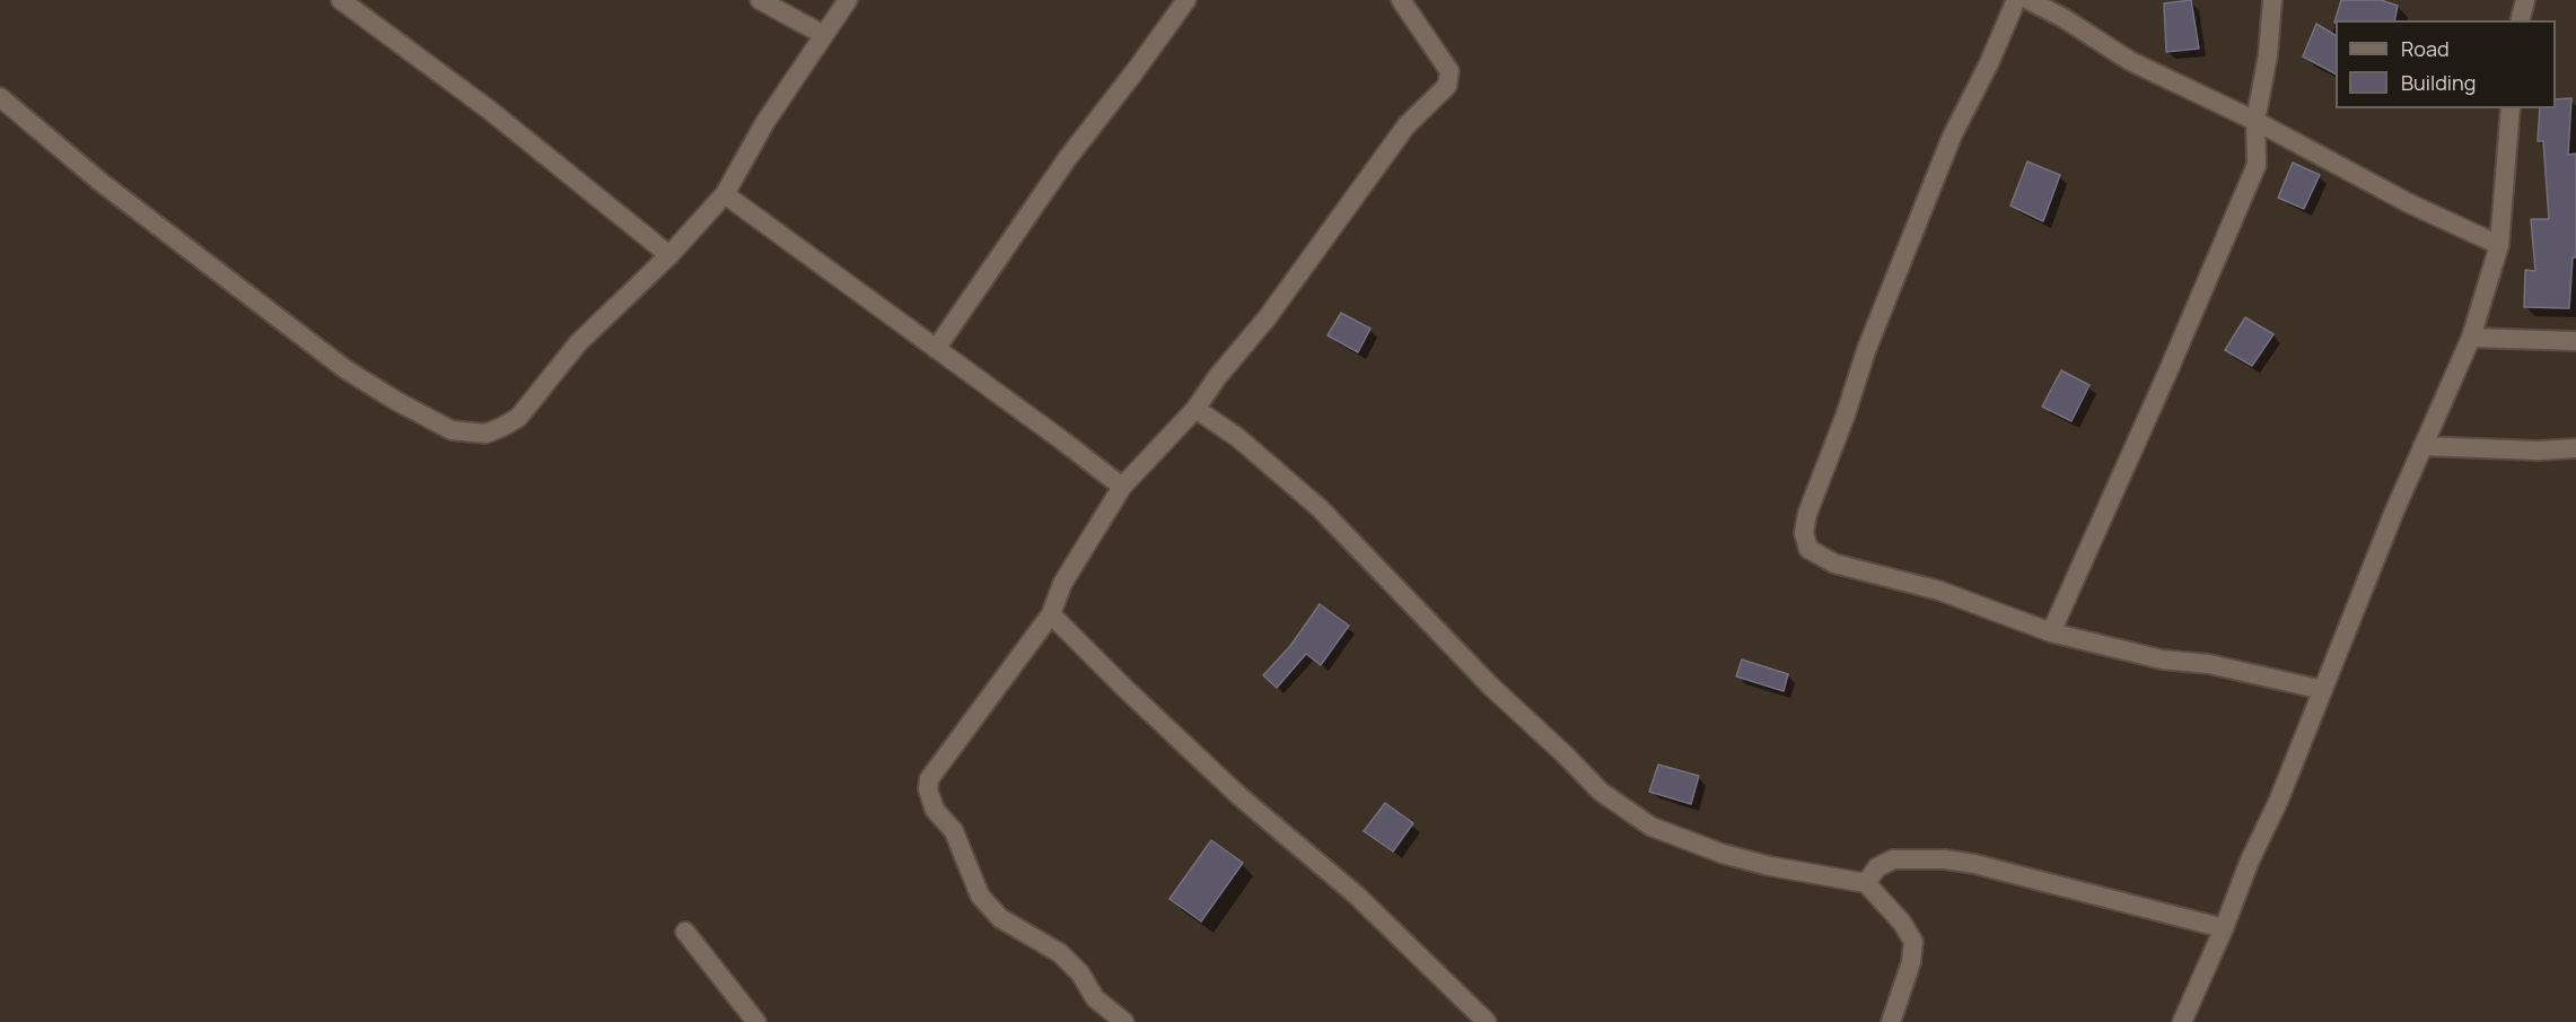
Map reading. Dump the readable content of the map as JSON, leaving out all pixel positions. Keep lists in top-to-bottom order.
{
  "legend": ["Road", "Building"]
}
